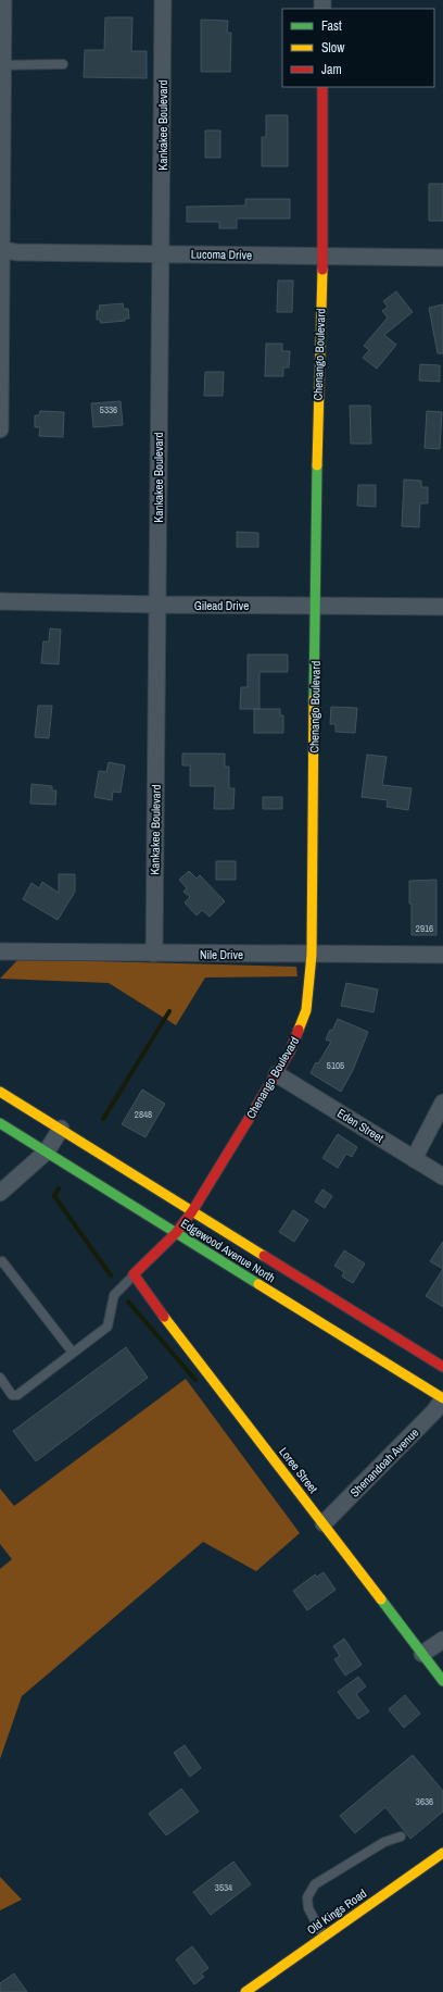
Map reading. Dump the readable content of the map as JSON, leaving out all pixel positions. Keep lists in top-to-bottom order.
{
  "streets": {
    "street": [
      "Kankakee Boulevard",
      "Lucoma Drive",
      "Chenango Boulevard",
      "Gilead Drive",
      "Nile Drive",
      "Eden Street",
      "Edgewood Avenue North",
      "Shenandoah Avenue",
      "Loree Street",
      "Old Kings Road"
    ]
  },
  "crossings": [
    ["Kankakee Boulevard", "Lucoma Drive"],
    ["Kankakee Boulevard", "Gilead Drive"],
    ["Kankakee Boulevard", "Nile Drive"],
    ["Lucoma Drive", "Chenango Boulevard"],
    ["Chenango Boulevard", "Gilead Drive"],
    ["Chenango Boulevard", "Nile Drive"],
    ["Chenango Boulevard", "Eden Street"],
    ["Chenango Boulevard", "Edgewood Avenue North"],
    ["Chenango Boulevard", "Loree Street"],
    ["Edgewood Avenue North", "Shenandoah Avenue"],
    ["Shenandoah Avenue", "Loree Street"]
  ],
  "house_numbers": [
    "5336",
    "2916",
    "5105",
    "2848",
    "3636",
    "3534"
  ],
  "legend": ["Fast", "Slow", "Jam"]
}
